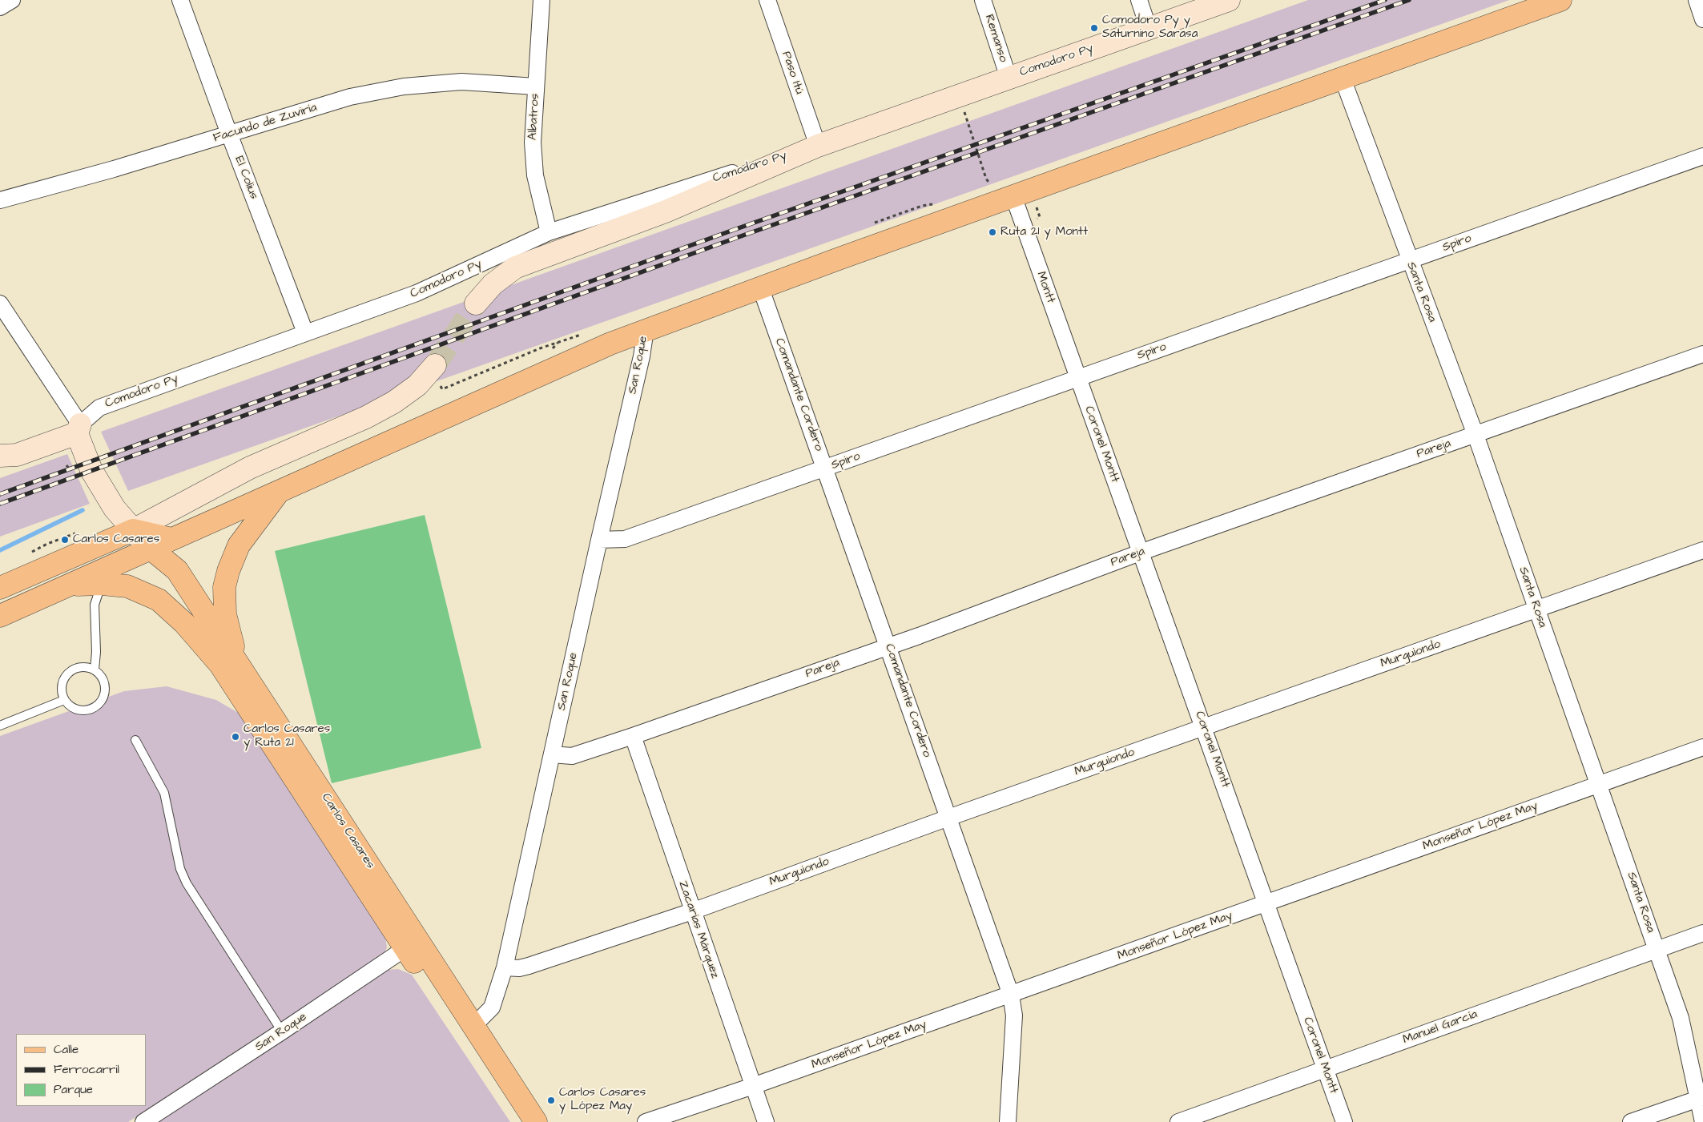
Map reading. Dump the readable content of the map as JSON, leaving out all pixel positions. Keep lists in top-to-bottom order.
{
  "streets": {
    "main road": ["Comodoro Py", "Carlos Casares"],
    "street": [
      "Remanso",
      "Paso Itú",
      "Albatros",
      "Facundo de Zuviría",
      "El Colius",
      "Spiro",
      "Montt",
      "Santa Rosa",
      "San Roque",
      "Comandante Cordero",
      "Coronel Montt",
      "Pareja",
      "Murguiondo",
      "Monseñor López May",
      "Zacarías Márquez",
      "Manuel García"
    ]
  },
  "crossings": [
    ["Remanso", "Comodoro Py"],
    ["Comodoro Py", "Paso Itú"],
    ["Comodoro Py", "Albatros"],
    ["Comodoro Py", "El Colius"],
    ["Comodoro Py", "Carlos Casares"],
    ["Albatros", "Facundo de Zuviría"],
    ["Facundo de Zuviría", "El Colius"],
    ["Spiro", "Montt"],
    ["Spiro", "Santa Rosa"],
    ["Spiro", "San Roque"],
    ["Spiro", "Comandante Cordero"],
    ["Spiro", "Coronel Montt"],
    ["Montt", "Coronel Montt"],
    ["Santa Rosa", "Pareja"],
    ["Santa Rosa", "Murguiondo"],
    ["Santa Rosa", "Monseñor López May"],
    ["Santa Rosa", "Manuel García"],
    ["San Roque", "Pareja"],
    ["San Roque", "Murguiondo"],
    ["San Roque", "Carlos Casares"],
    ["Comandante Cordero", "Pareja"],
    ["Comandante Cordero", "Murguiondo"],
    ["Comandante Cordero", "Monseñor López May"],
    ["Coronel Montt", "Pareja"],
    ["Coronel Montt", "Murguiondo"],
    ["Coronel Montt", "Monseñor López May"],
    ["Coronel Montt", "Manuel García"],
    ["Pareja", "Zacarías Márquez"],
    ["Murguiondo", "Zacarías Márquez"],
    ["Monseñor López May", "Zacarías Márquez"]
  ],
  "places": [
    "Comodoro Py y Saturnino Sarasa",
    "Ruta 21 y Montt",
    "Carlos Casares",
    "Carlos Casares y Ruta 21",
    "Carlos Casares y López May"
  ],
  "legend": ["Calle", "Ferrocarril", "Parque"]
}
